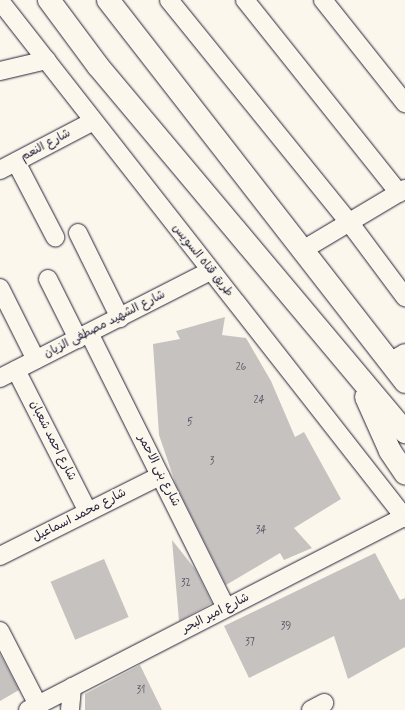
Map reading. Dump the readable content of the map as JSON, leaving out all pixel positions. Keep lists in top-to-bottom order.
{
  "streets": {
    "street": [
      "شارع النعم",
      "طريق قناه السويس",
      "شارع الشهيد مصطفى الزيان",
      "شارع احمد شعبان",
      "شارع بنى الاحمر",
      "شارع محمد اسماعيل",
      "شارع امير البحر"
    ]
  },
  "crossings": [
    ["شارع النعم", "طريق قناه السويس"],
    ["طريق قناه السويس", "شارع الشهيد مصطفى الزيان"],
    ["طريق قناه السويس", "شارع امير البحر"],
    ["شارع الشهيد مصطفى الزيان", "شارع احمد شعبان"],
    ["شارع الشهيد مصطفى الزيان", "شارع بنى الاحمر"],
    ["شارع احمد شعبان", "شارع محمد اسماعيل"],
    ["شارع بنى الاحمر", "شارع محمد اسماعيل"],
    ["شارع بنى الاحمر", "شارع امير البحر"]
  ],
  "house_numbers": [
    "26",
    "24",
    "5",
    "3",
    "34",
    "32",
    "39",
    "37",
    "31"
  ]
}
